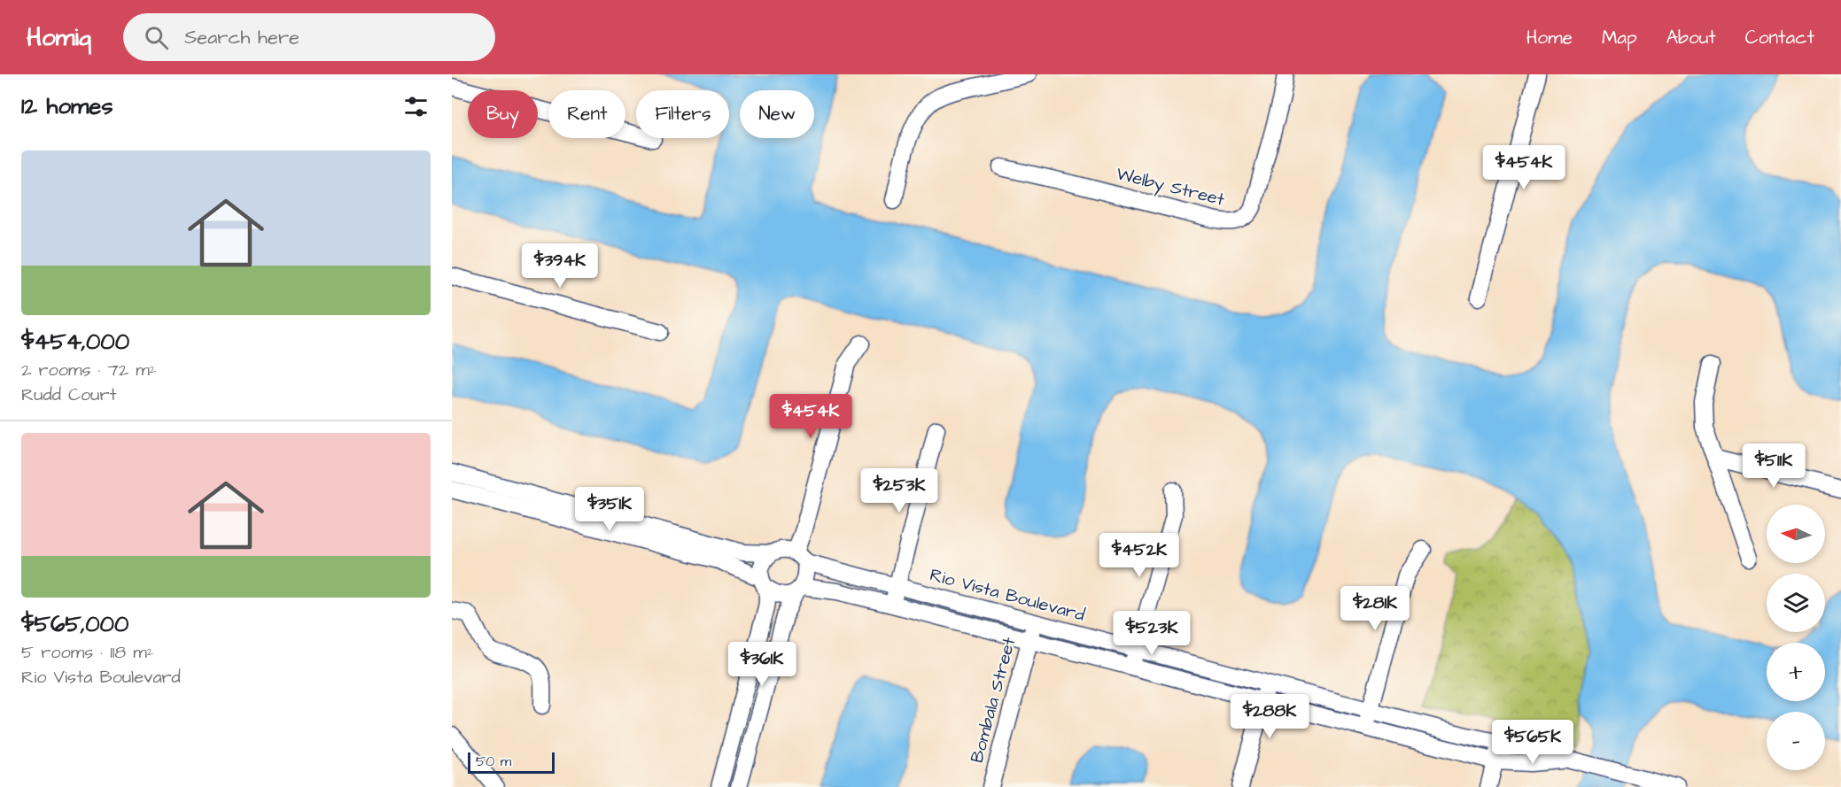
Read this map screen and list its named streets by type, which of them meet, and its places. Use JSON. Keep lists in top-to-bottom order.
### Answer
{
  "streets": {
    "street": ["Welby Street", "Rio Vista Boulevard", "Bombala Street"]
  },
  "crossings": [
    ["Rio Vista Boulevard", "Bombala Street"]
  ],
  "scale_bar": "50 m",
  "north": "left",
  "page": {
    "header": "Homiq",
    "search": "Search here",
    "nav": [
      "Home",
      "Map",
      "About",
      "Contact"
    ],
    "heading": "12 homes",
    "chip": [
      "Buy",
      "Rent",
      "Filters",
      "New"
    ],
    "list": [
      {
        "name": "$454,000",
        "note": "2 rooms · 72 m² · Rudd Court"
      },
      {
        "name": "$565,000",
        "note": "5 rooms · 118 m² · Rio Vista Boulevard"
      }
    ],
    "price": [
      "$454K",
      "$394K",
      "$454K",
      "$511K",
      "$253K",
      "$351K",
      "$452K",
      "$281K",
      "$523K",
      "$361K",
      "$288K",
      "$565K"
    ],
    "map_buttons": ["+", "−"],
    "scale": "50 m"
  }
}
